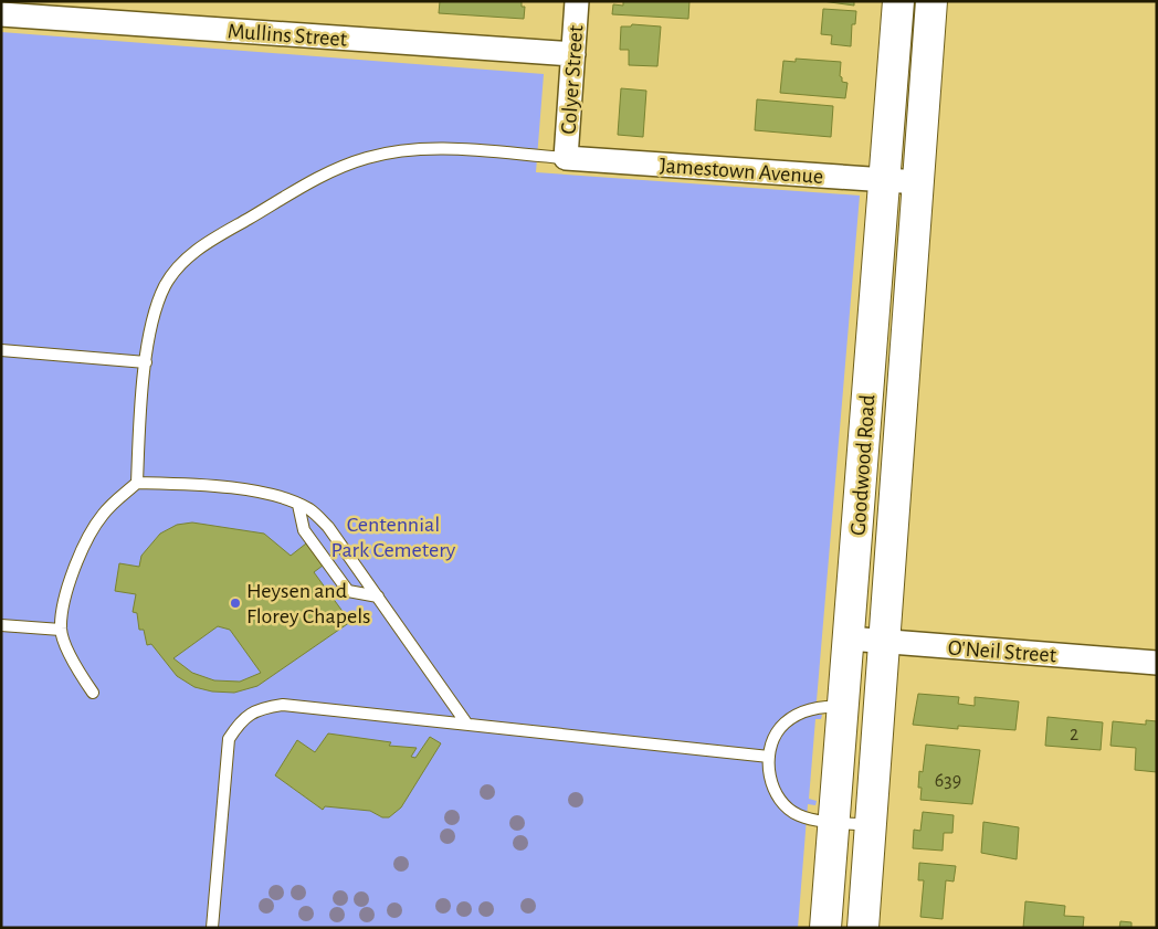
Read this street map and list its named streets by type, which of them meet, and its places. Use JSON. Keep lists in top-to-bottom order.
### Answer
{
  "streets": {
    "main road": ["Goodwood Road"],
    "street": [
      "Mullins Street",
      "Colyer Street",
      "Jamestown Avenue",
      "O'Neil Street"
    ]
  },
  "crossings": [
    ["Mullins Street", "Colyer Street"],
    ["Colyer Street", "Jamestown Avenue"],
    ["Jamestown Avenue", "Goodwood Road"],
    ["Goodwood Road", "O'Neil Street"]
  ],
  "parks": ["Centennial Park Cemetery"],
  "places": ["Heysen and Florey Chapels"],
  "house_numbers": ["2", "639"]
}
